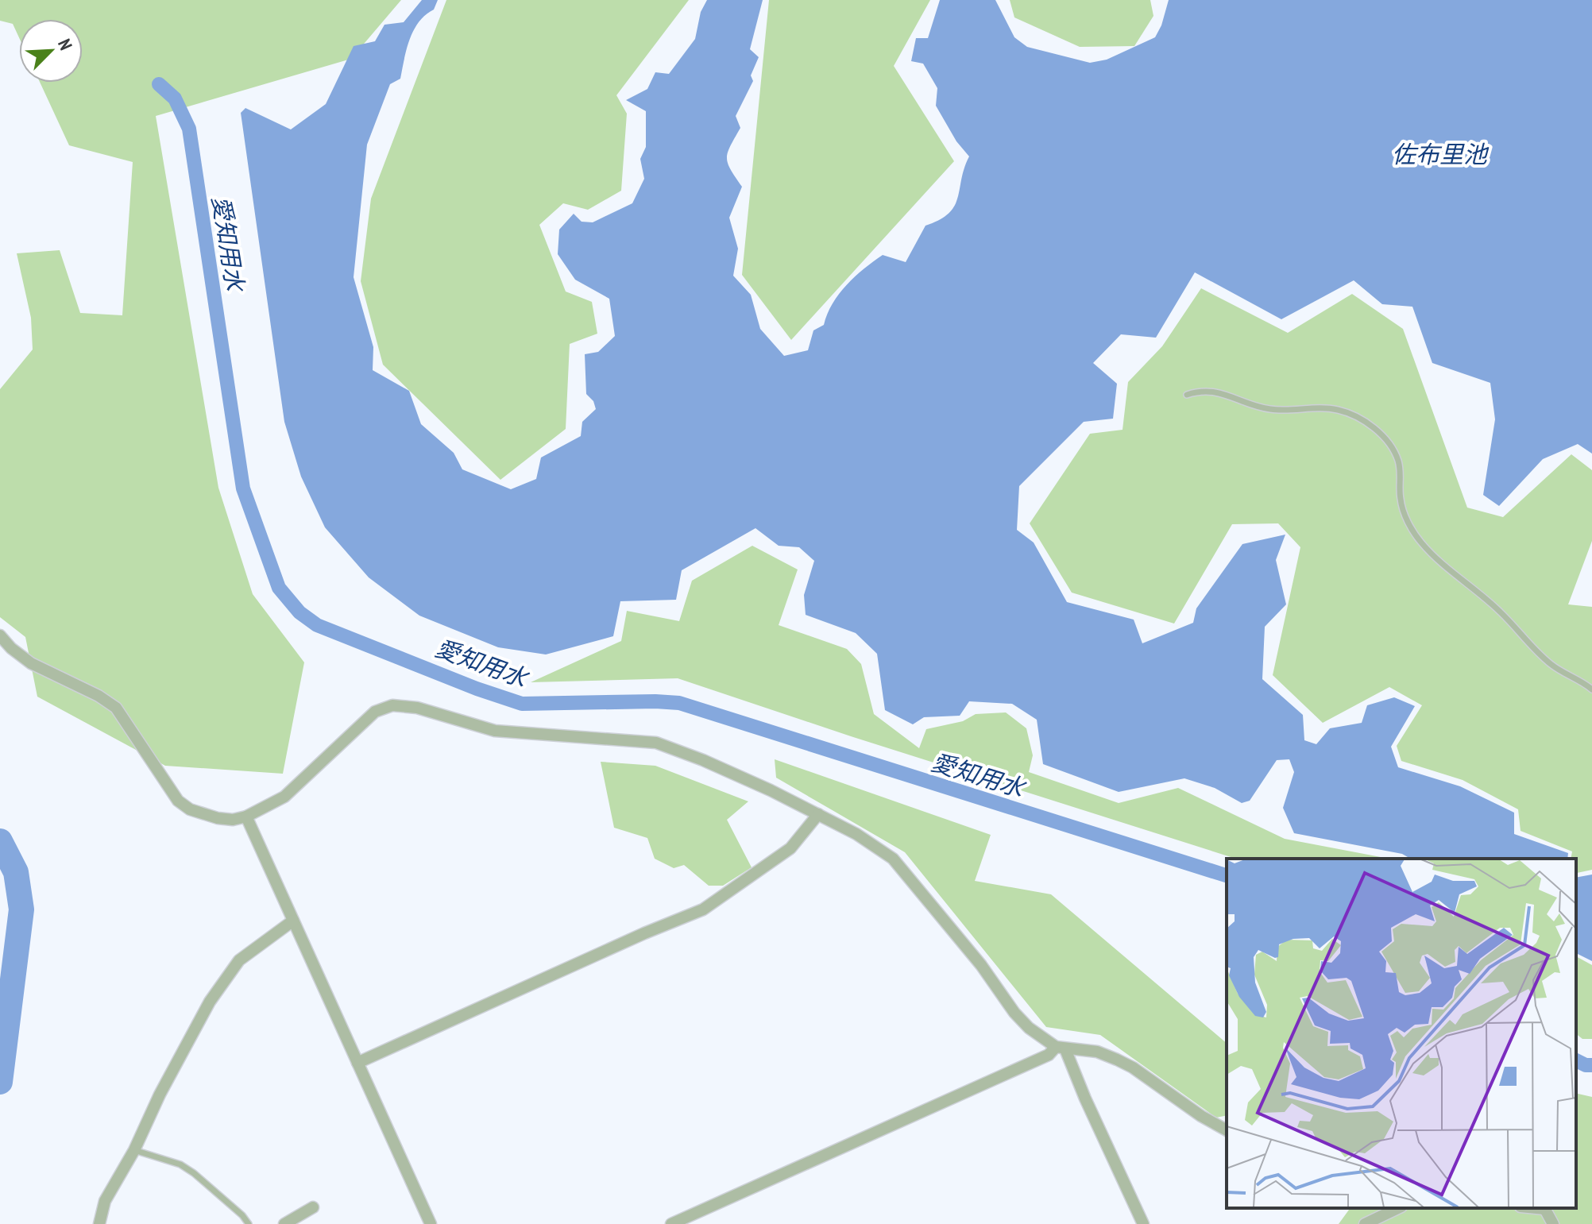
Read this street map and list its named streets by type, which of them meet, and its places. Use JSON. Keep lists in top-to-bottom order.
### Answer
{
  "water": ["佐布里池", "愛知用水"],
  "north": "top right"
}
